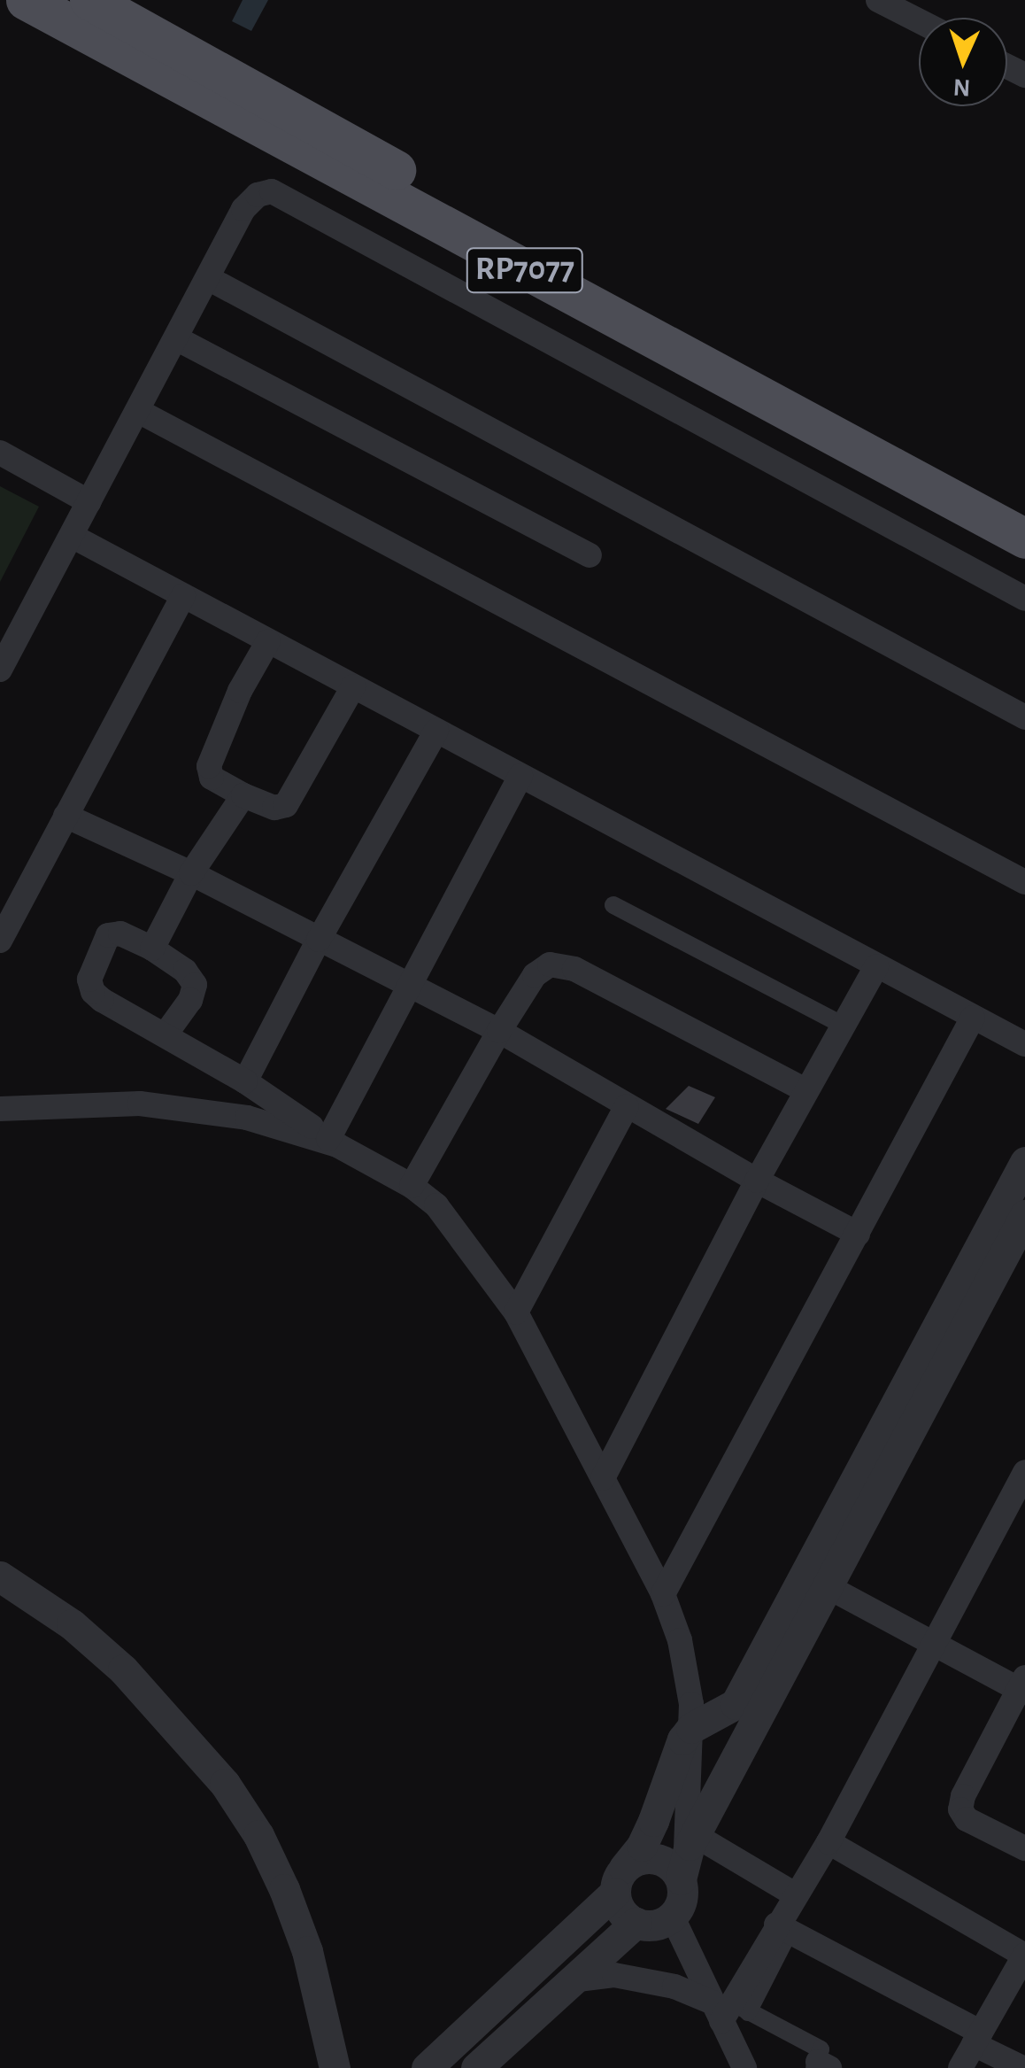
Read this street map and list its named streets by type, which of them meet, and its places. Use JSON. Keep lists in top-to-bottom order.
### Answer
{
  "streets": {
    "main road": ["RP7077"]
  },
  "north": "bottom"
}
